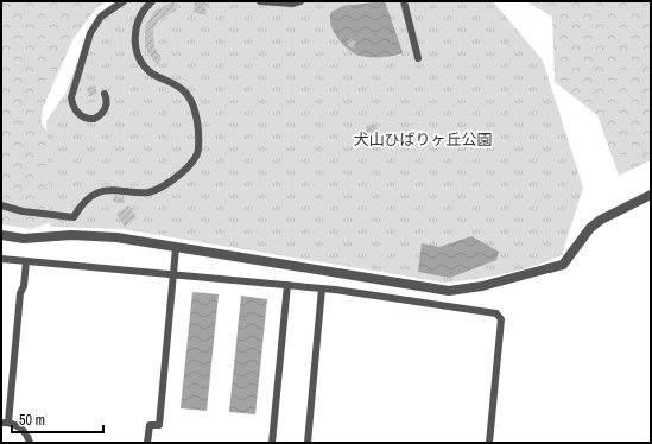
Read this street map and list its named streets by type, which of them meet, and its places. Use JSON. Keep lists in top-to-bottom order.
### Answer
{
  "parks": ["犬山ひばりヶ丘公園"],
  "scale_bar": "50 m"
}
